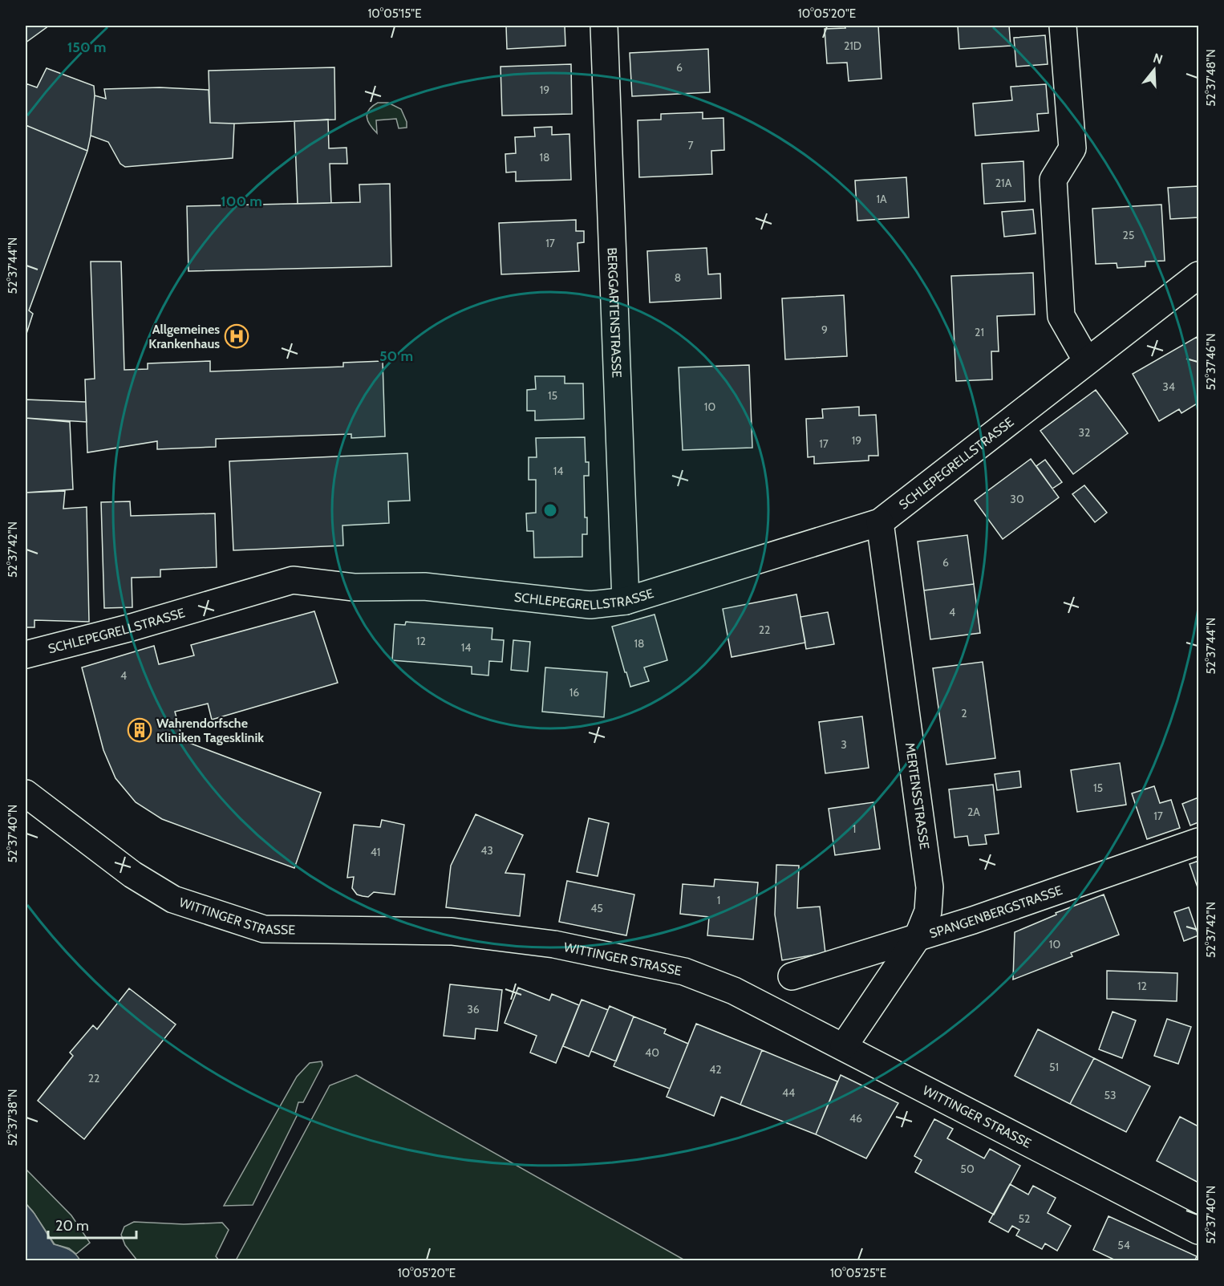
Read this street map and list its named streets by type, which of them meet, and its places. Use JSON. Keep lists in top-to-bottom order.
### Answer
{
  "streets": {
    "street": [
      "BERGGARTENSTRASSE",
      "SCHLEPEGRELLSTRASSE",
      "MERTENSSTRASSE",
      "SPANGENBERGSTRASSE",
      "WITTINGER STRASSE"
    ]
  },
  "crossings": [
    ["BERGGARTENSTRASSE", "SCHLEPEGRELLSTRASSE"],
    ["SCHLEPEGRELLSTRASSE", "MERTENSSTRASSE"],
    ["MERTENSSTRASSE", "SPANGENBERGSTRASSE"],
    ["MERTENSSTRASSE", "WITTINGER STRASSE"]
  ],
  "places": {
    "hospital": ["Allgemeines Krankenhaus"],
    "building": ["Wahrendorfsche Kliniken Tagesklinik"]
  },
  "house_numbers": [
    "21D",
    "6",
    "19",
    "7",
    "18",
    "21A",
    "1A",
    "25",
    "17",
    "8",
    "9",
    "21",
    "34",
    "15",
    "10",
    "32",
    "19",
    "17",
    "14",
    "30",
    "6",
    "4",
    "22",
    "12",
    "18",
    "14",
    "4",
    "16",
    "2",
    "3",
    "15",
    "2A",
    "17",
    "1",
    "43",
    "41",
    "1",
    "45",
    "10",
    "12",
    "36",
    "40",
    "51",
    "42",
    "22",
    "44",
    "53",
    "46",
    "50",
    "52",
    "54"
  ],
  "scale_bar": "20 m",
  "north": "top",
  "coordinates": [
    "10°05'15\"E",
    "10°05'20\"E",
    "52°37'48\"N",
    "52°37'44\"N",
    "52°37'46\"N",
    "52°37'42\"N",
    "52°37'40\"N",
    "52°37'38\"N",
    "10°05'25\"E"
  ],
  "rings": ["150 m", "100 m", "50 m"]
}
